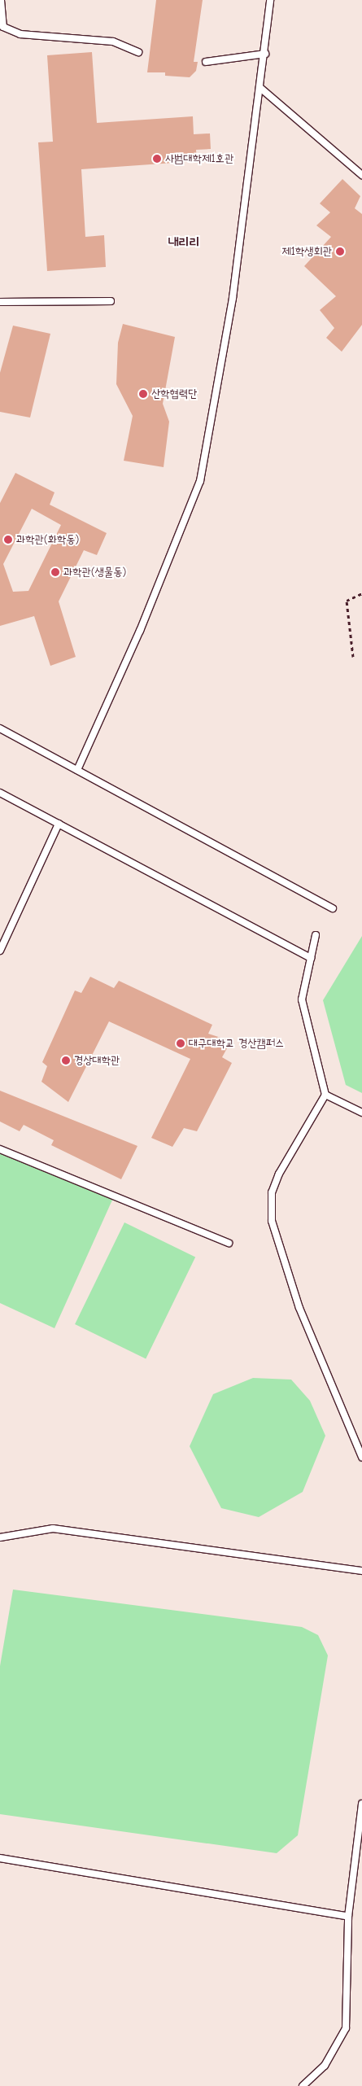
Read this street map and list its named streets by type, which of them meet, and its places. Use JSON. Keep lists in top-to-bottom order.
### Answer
{
  "districts": ["내리리"],
  "places": [
    "사범대학제1호관",
    "제1학생회관",
    "산학협력단",
    "과학관(화학동)",
    "과학관(생물동)",
    "대구대학교 경산캠퍼스",
    "경상대학관"
  ]
}
